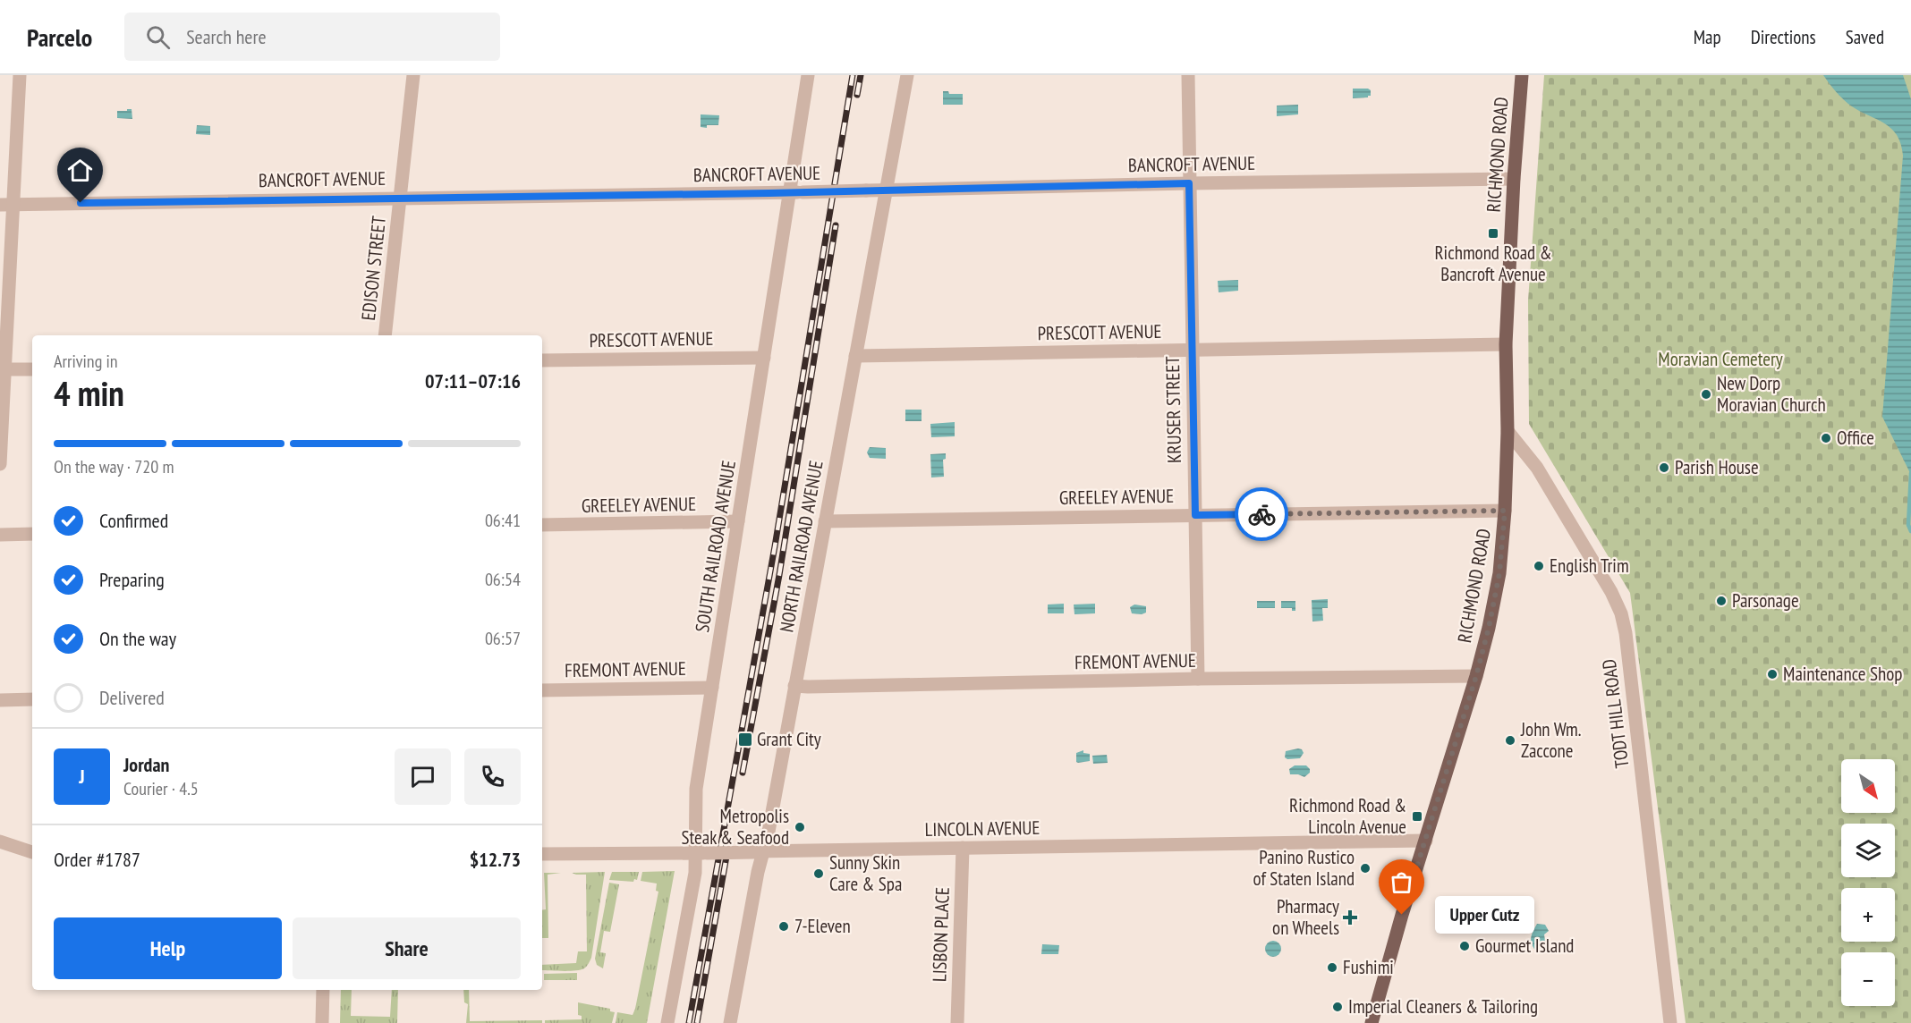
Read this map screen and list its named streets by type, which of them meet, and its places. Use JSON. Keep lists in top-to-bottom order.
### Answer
{
  "streets": {
    "main road": ["RICHMOND ROAD"],
    "street": [
      "BANCROFT AVENUE",
      "EDISON STREET",
      "PRESCOTT AVENUE",
      "KRUSER STREET",
      "GREELEY AVENUE",
      "SOUTH RAILROAD AVENUE",
      "NORTH RAILROAD AVENUE",
      "FREMONT AVENUE",
      "TODT HILL ROAD",
      "LINCOLN AVENUE",
      "LISBON PLACE"
    ]
  },
  "crossings": [
    ["RICHMOND ROAD", "BANCROFT AVENUE"],
    ["RICHMOND ROAD", "PRESCOTT AVENUE"],
    ["RICHMOND ROAD", "GREELEY AVENUE"],
    ["RICHMOND ROAD", "FREMONT AVENUE"],
    ["RICHMOND ROAD", "TODT HILL ROAD"],
    ["RICHMOND ROAD", "LINCOLN AVENUE"],
    ["BANCROFT AVENUE", "EDISON STREET"],
    ["BANCROFT AVENUE", "KRUSER STREET"],
    ["BANCROFT AVENUE", "SOUTH RAILROAD AVENUE"],
    ["BANCROFT AVENUE", "NORTH RAILROAD AVENUE"],
    ["PRESCOTT AVENUE", "KRUSER STREET"],
    ["PRESCOTT AVENUE", "SOUTH RAILROAD AVENUE"],
    ["PRESCOTT AVENUE", "NORTH RAILROAD AVENUE"],
    ["KRUSER STREET", "GREELEY AVENUE"],
    ["KRUSER STREET", "FREMONT AVENUE"],
    ["GREELEY AVENUE", "SOUTH RAILROAD AVENUE"],
    ["GREELEY AVENUE", "NORTH RAILROAD AVENUE"],
    ["SOUTH RAILROAD AVENUE", "FREMONT AVENUE"],
    ["SOUTH RAILROAD AVENUE", "LINCOLN AVENUE"],
    ["NORTH RAILROAD AVENUE", "FREMONT AVENUE"],
    ["NORTH RAILROAD AVENUE", "LINCOLN AVENUE"],
    ["LINCOLN AVENUE", "LISBON PLACE"]
  ],
  "parks": ["Moravian Cemetery"],
  "places": {
    "transit": ["Richmond Road & Bancroft Avenue", "Grant City", "Richmond Road & Lincoln Avenue"],
    "other": [
      "New Dorp Moravian Church",
      "Office",
      "Parish House",
      "English Trim",
      "Parsonage",
      "Maintenance Shop",
      "John Wm. Zaccone",
      "Metropolis Steak & Seafood",
      "Panino Rustico of Staten Island",
      "Sunny Skin Care & Spa",
      "Upper Cutz",
      "7-Eleven",
      "Gourmet Island",
      "Fushimi",
      "Imperial Cleaners & Tailoring"
    ],
    "health": ["Pharmacy on Wheels"]
  },
  "north": "bottom right",
  "page": {
    "header": "Parcelo",
    "search": "Search here",
    "nav": ["Map", "Directions", "Saved"],
    "heading": ["4 min", "Arriving in", "07:11–07:16"],
    "panel": [
      "Jordan",
      "Courier · 4.5",
      "Order #1787",
      "$12.73"
    ],
    "bar": "On the way · 720 m",
    "list": [
      ["Confirmed", "06:41"],
      ["Preparing", "06:54"],
      ["On the way", "06:57"],
      "Delivered"
    ],
    "round": "J",
    "map_buttons": ["+", "−"],
    "bubble": "Upper Cutz",
    "buttons": ["Help", "Share"]
  }
}
